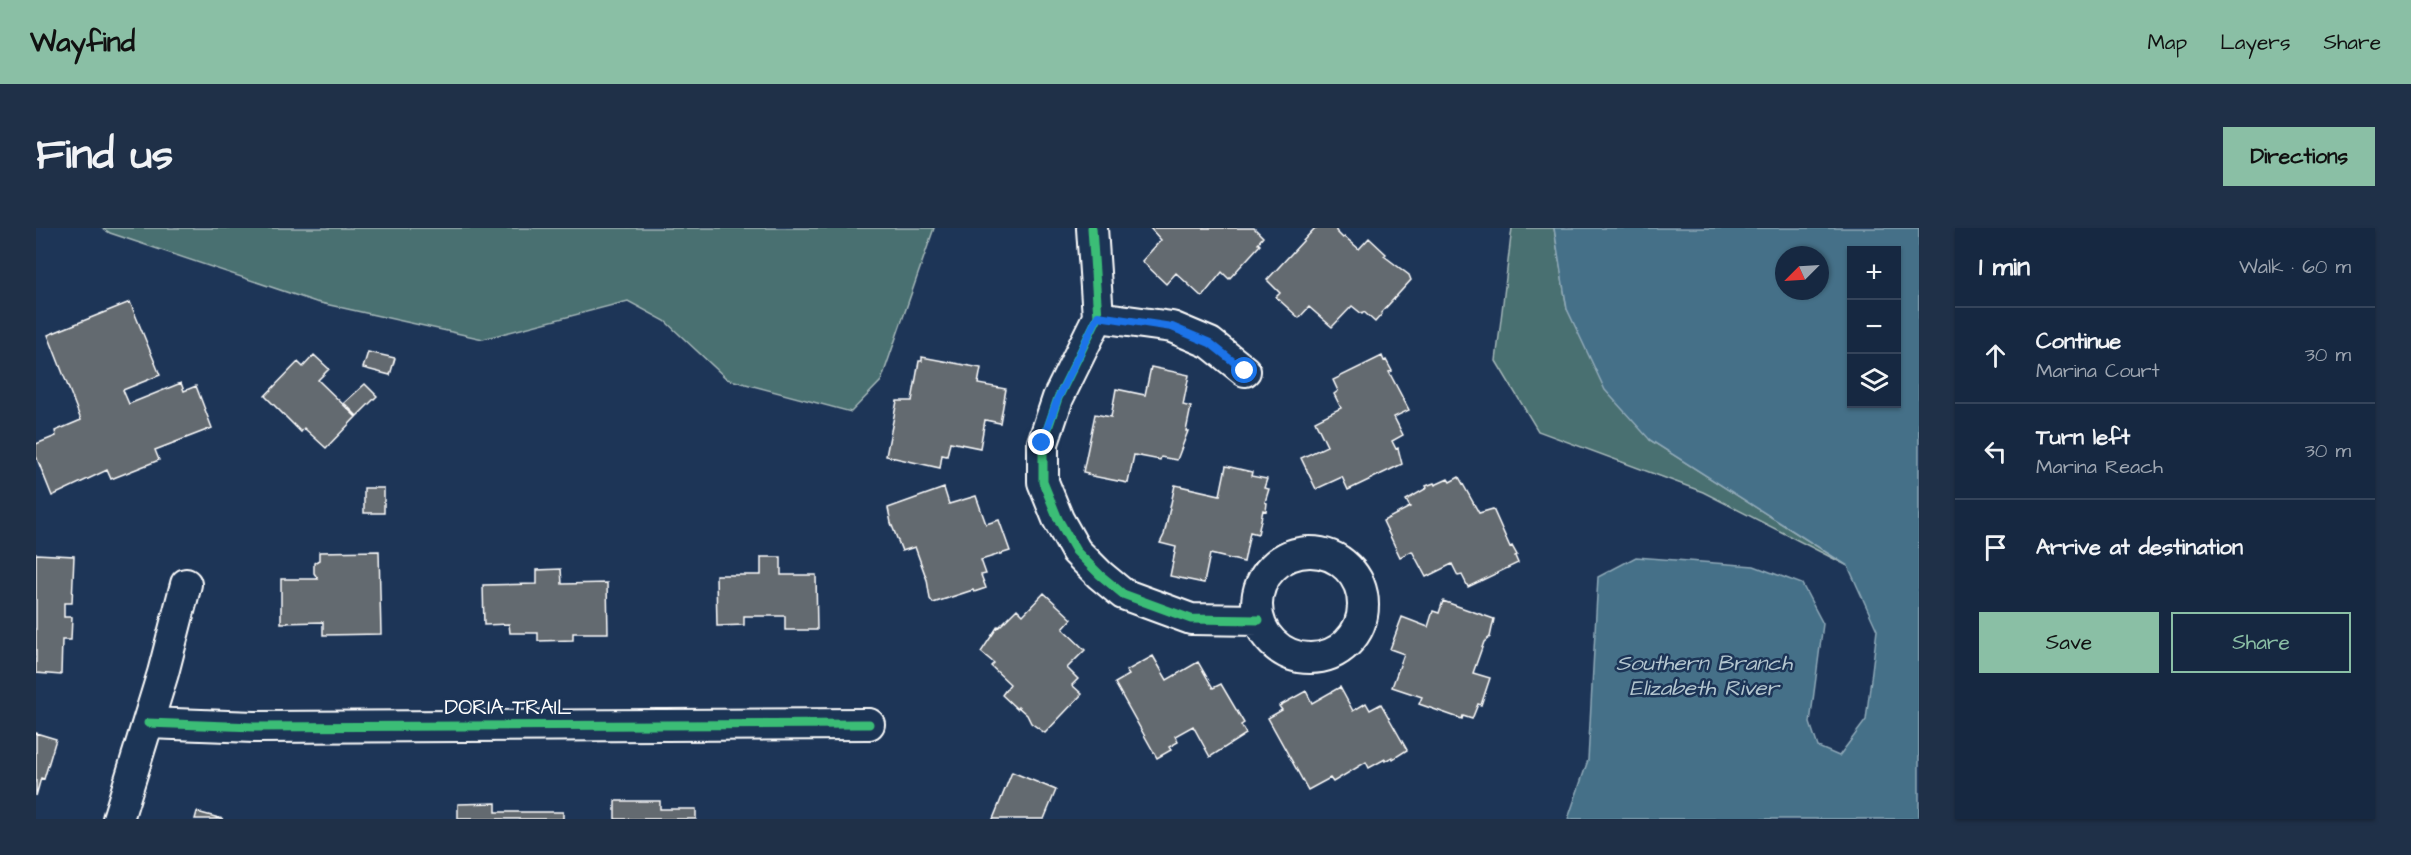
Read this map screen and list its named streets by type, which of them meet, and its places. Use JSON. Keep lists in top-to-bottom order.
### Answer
{
  "streets": {
    "street": ["DORIA TRAIL"]
  },
  "water": ["Southern Branch Elizabeth River"],
  "north": "bottom left",
  "page": {
    "header": "Wayfind",
    "nav": ["Map", "Layers", "Share"],
    "title": "Find us",
    "buttons": [
      "Directions",
      ["Save", "Share"]
    ],
    "heading": ["1 min", "Walk · 60 m"],
    "map_buttons": ["+", "−"],
    "list": [
      ["Continue", "Marina Court", "30 m"],
      ["Turn left", "Marina Reach", "30 m"],
      "Arrive at destination"
    ]
  }
}
